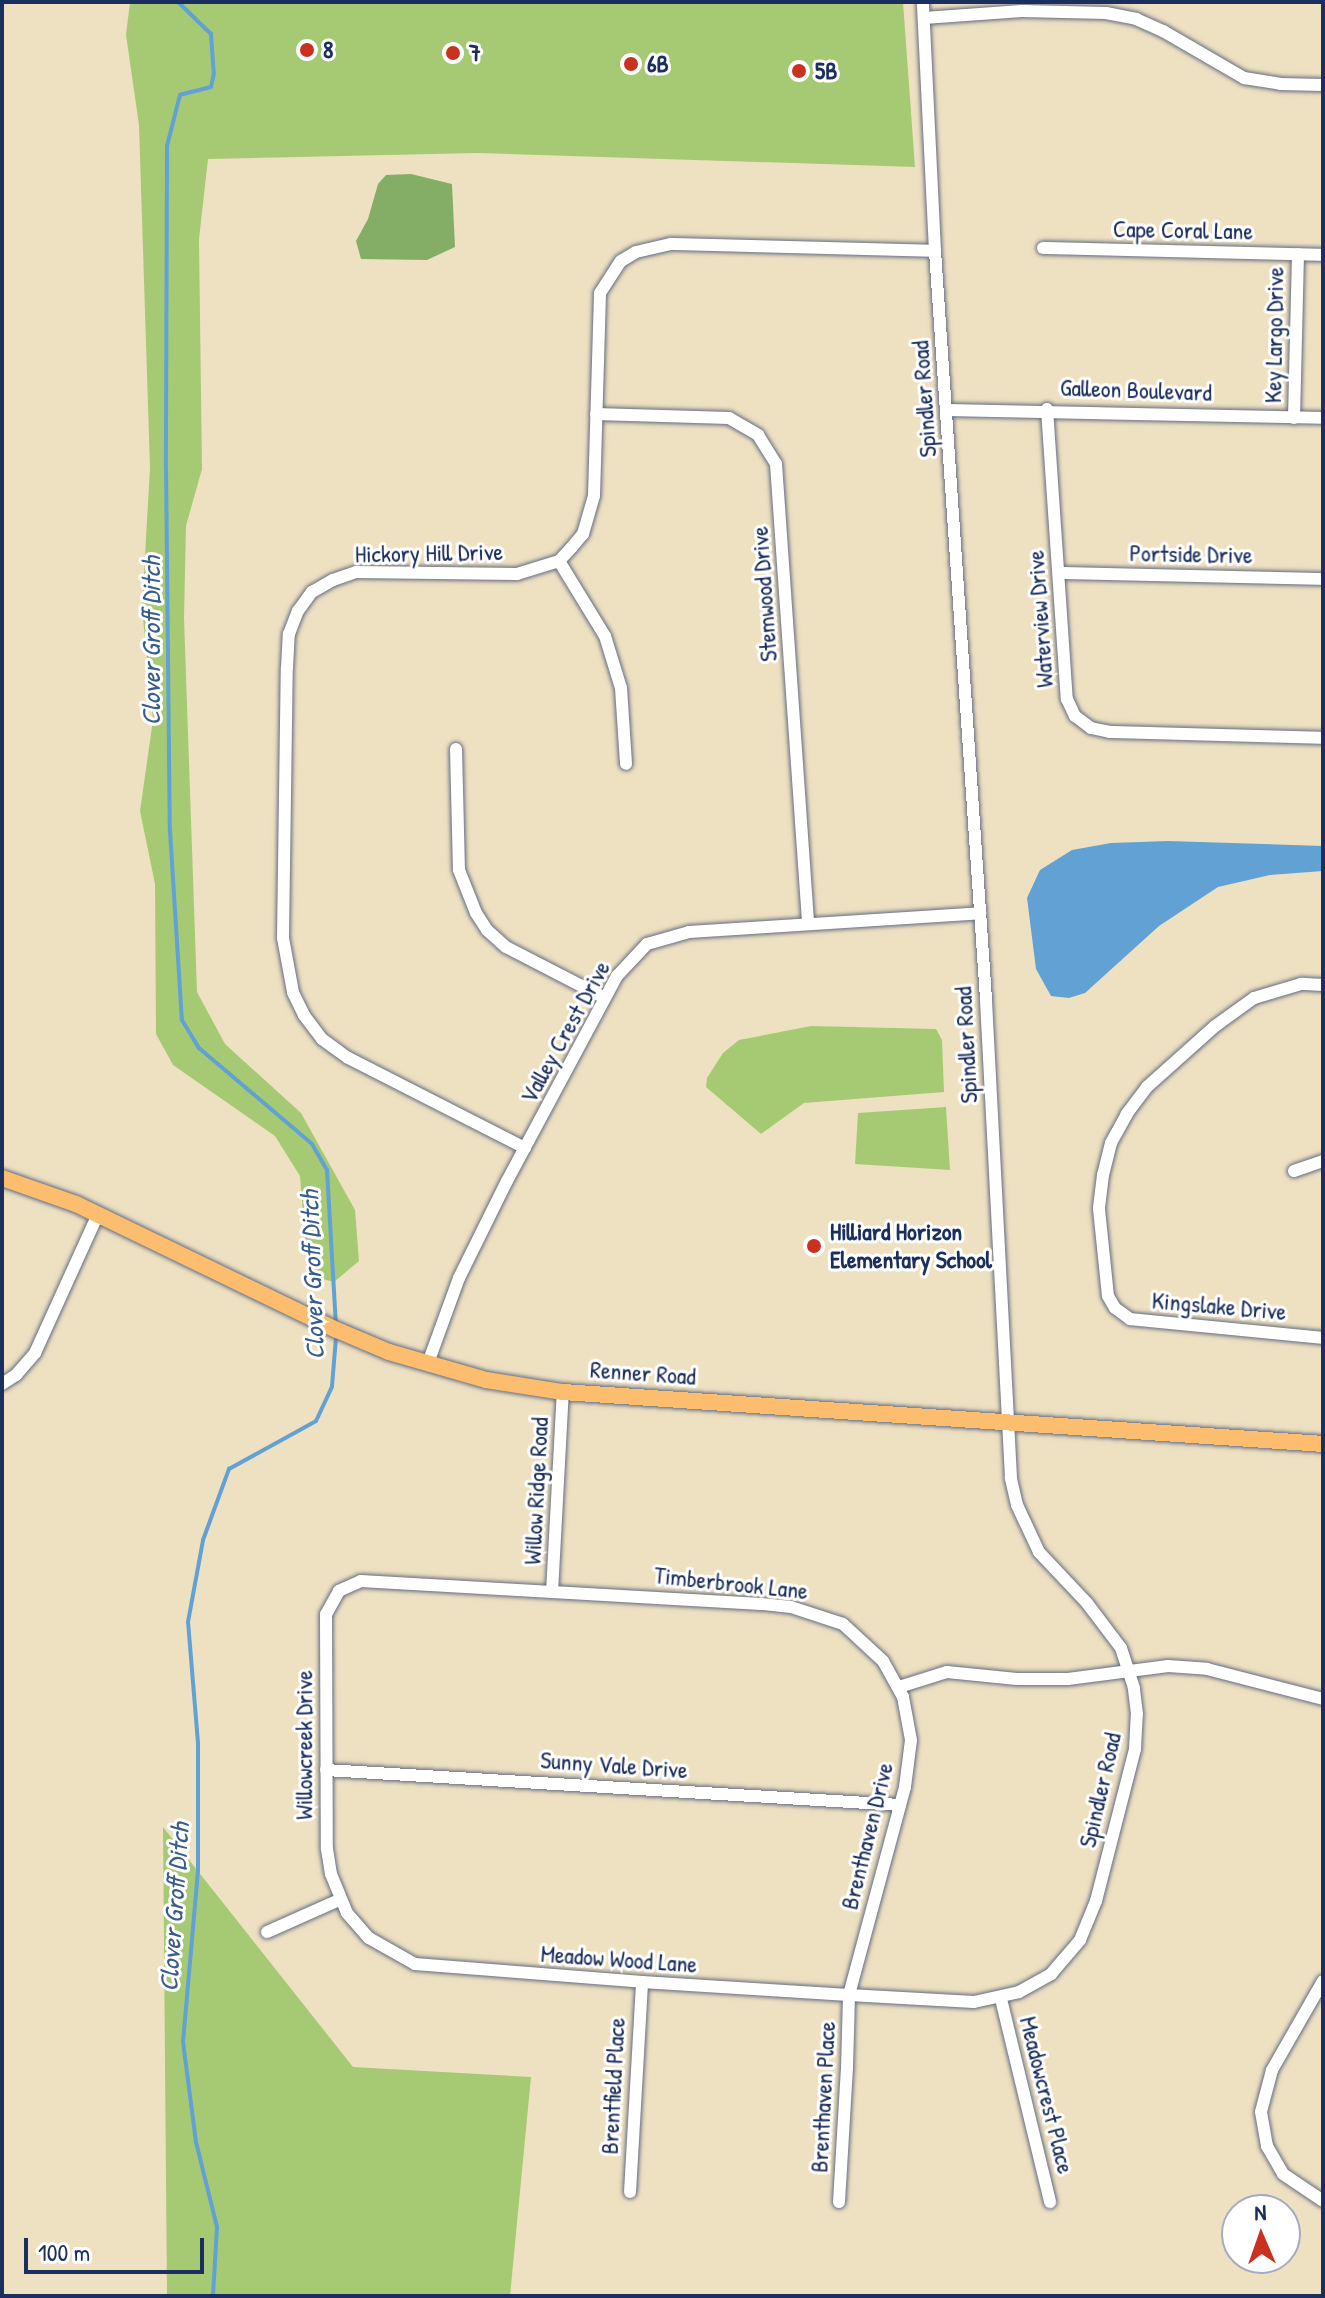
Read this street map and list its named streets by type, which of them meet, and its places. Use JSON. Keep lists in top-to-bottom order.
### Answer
{
  "streets": {
    "main road": ["Renner Road"],
    "street": [
      "Cape Coral Lane",
      "Key Largo Drive",
      "Galleon Boulevard",
      "Spindler Road",
      "Hickory Hill Drive",
      "Portside Drive",
      "Stemwood Drive",
      "Waterview Drive",
      "Valley Crest Drive",
      "Kingslake Drive",
      "Willow Ridge Road",
      "Timberbrook Lane",
      "Willowcreek Drive",
      "Sunny Vale Drive",
      "Brenthaven Drive",
      "Meadow Wood Lane",
      "Brentfield Place",
      "Meadowcrest Place",
      "Brenthaven Place"
    ]
  },
  "crossings": [
    ["Cape Coral Lane", "Key Largo Drive"],
    ["Key Largo Drive", "Galleon Boulevard"],
    ["Galleon Boulevard", "Spindler Road"],
    ["Galleon Boulevard", "Waterview Drive"],
    ["Spindler Road", "Valley Crest Drive"],
    ["Spindler Road", "Renner Road"],
    ["Spindler Road", "Meadow Wood Lane"],
    ["Spindler Road", "Meadowcrest Place"],
    ["Hickory Hill Drive", "Valley Crest Drive"],
    ["Portside Drive", "Waterview Drive"],
    ["Stemwood Drive", "Valley Crest Drive"],
    ["Valley Crest Drive", "Renner Road"],
    ["Renner Road", "Willow Ridge Road"],
    ["Willow Ridge Road", "Timberbrook Lane"],
    ["Timberbrook Lane", "Willowcreek Drive"],
    ["Timberbrook Lane", "Brenthaven Drive"],
    ["Willowcreek Drive", "Sunny Vale Drive"],
    ["Willowcreek Drive", "Meadow Wood Lane"],
    ["Sunny Vale Drive", "Brenthaven Drive"],
    ["Brenthaven Drive", "Meadow Wood Lane"],
    ["Brenthaven Drive", "Brenthaven Place"],
    ["Meadow Wood Lane", "Brentfield Place"],
    ["Meadow Wood Lane", "Meadowcrest Place"],
    ["Meadow Wood Lane", "Brenthaven Place"]
  ],
  "water": ["Clover Groff Ditch"],
  "places": [
    "8",
    "7",
    "6B",
    "5B",
    "Hilliard Horizon Elementary School"
  ],
  "scale_bar": "100 m",
  "north": "top"
}
